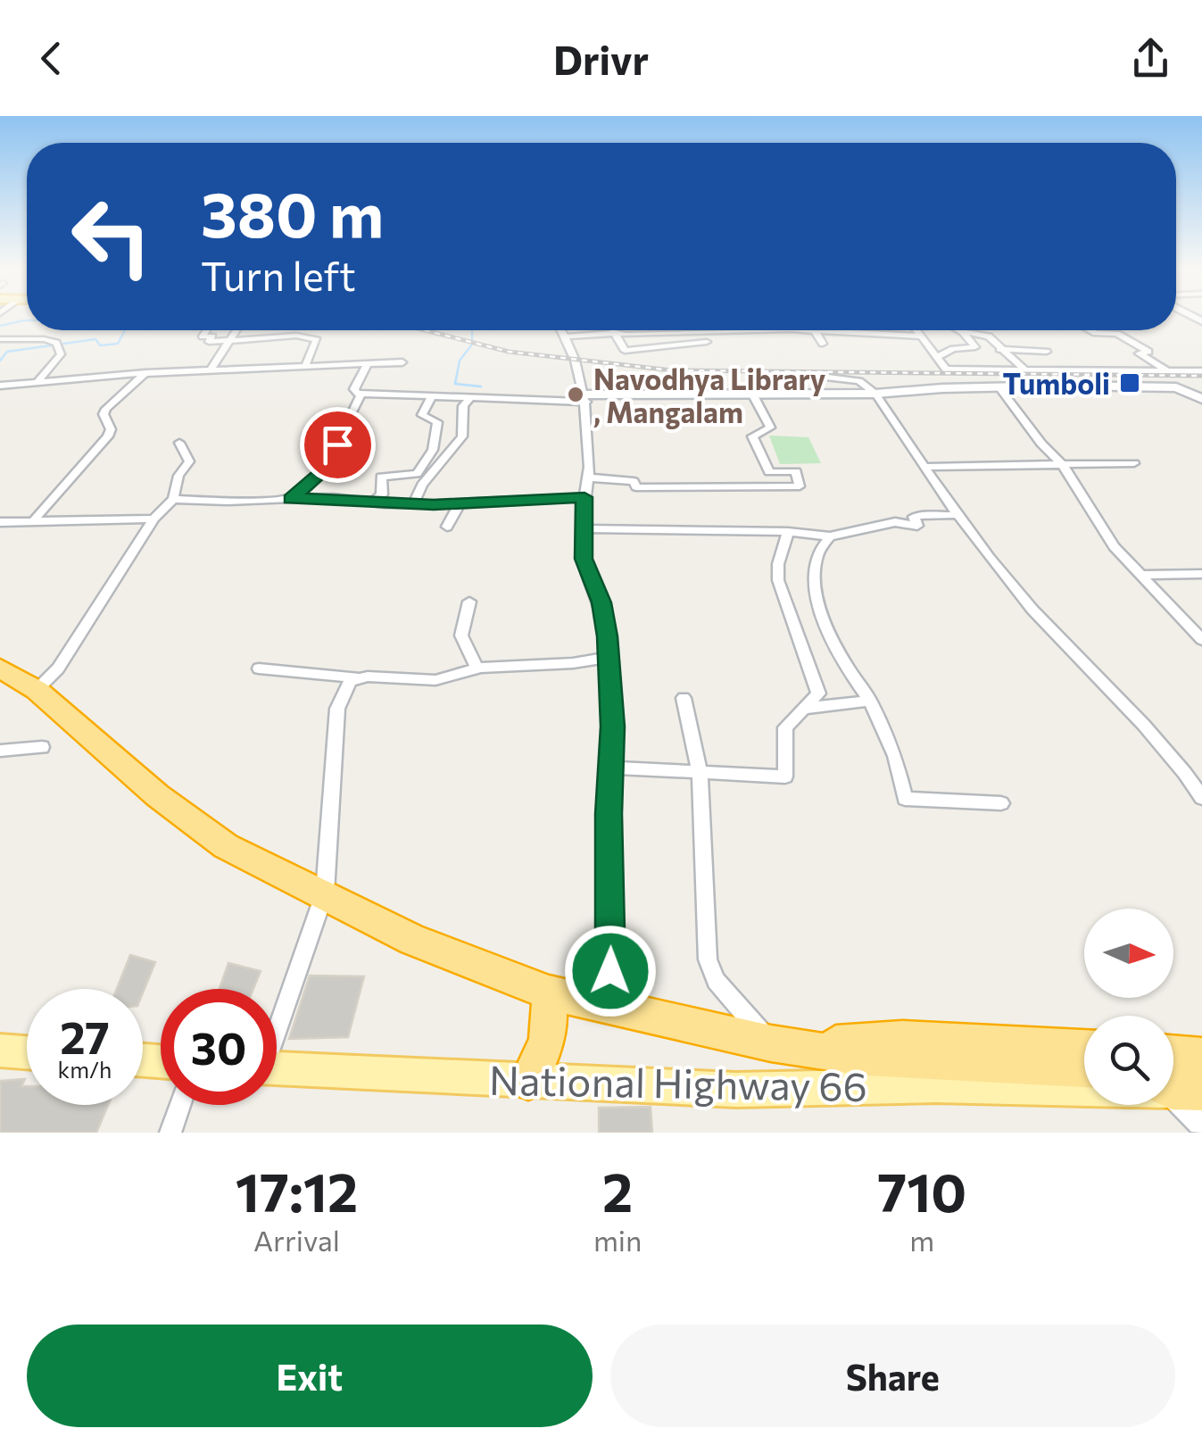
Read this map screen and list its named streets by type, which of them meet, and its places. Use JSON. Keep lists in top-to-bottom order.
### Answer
{
  "streets": {
    "main road": ["National Highway 66"]
  },
  "places": {
    "transit": ["Tumboli"],
    "other": ["Navodhya Library , Mangalam"]
  },
  "north": "right",
  "page": {
    "header": "Drivr",
    "turn": ["380 m", "Turn left"],
    "speed": "27 km/h",
    "limit": "30",
    "eta": [
      "17:12",
      "Arrival",
      "2",
      "min",
      "710",
      "m"
    ],
    "buttons": ["Exit", "Share"]
  }
}
